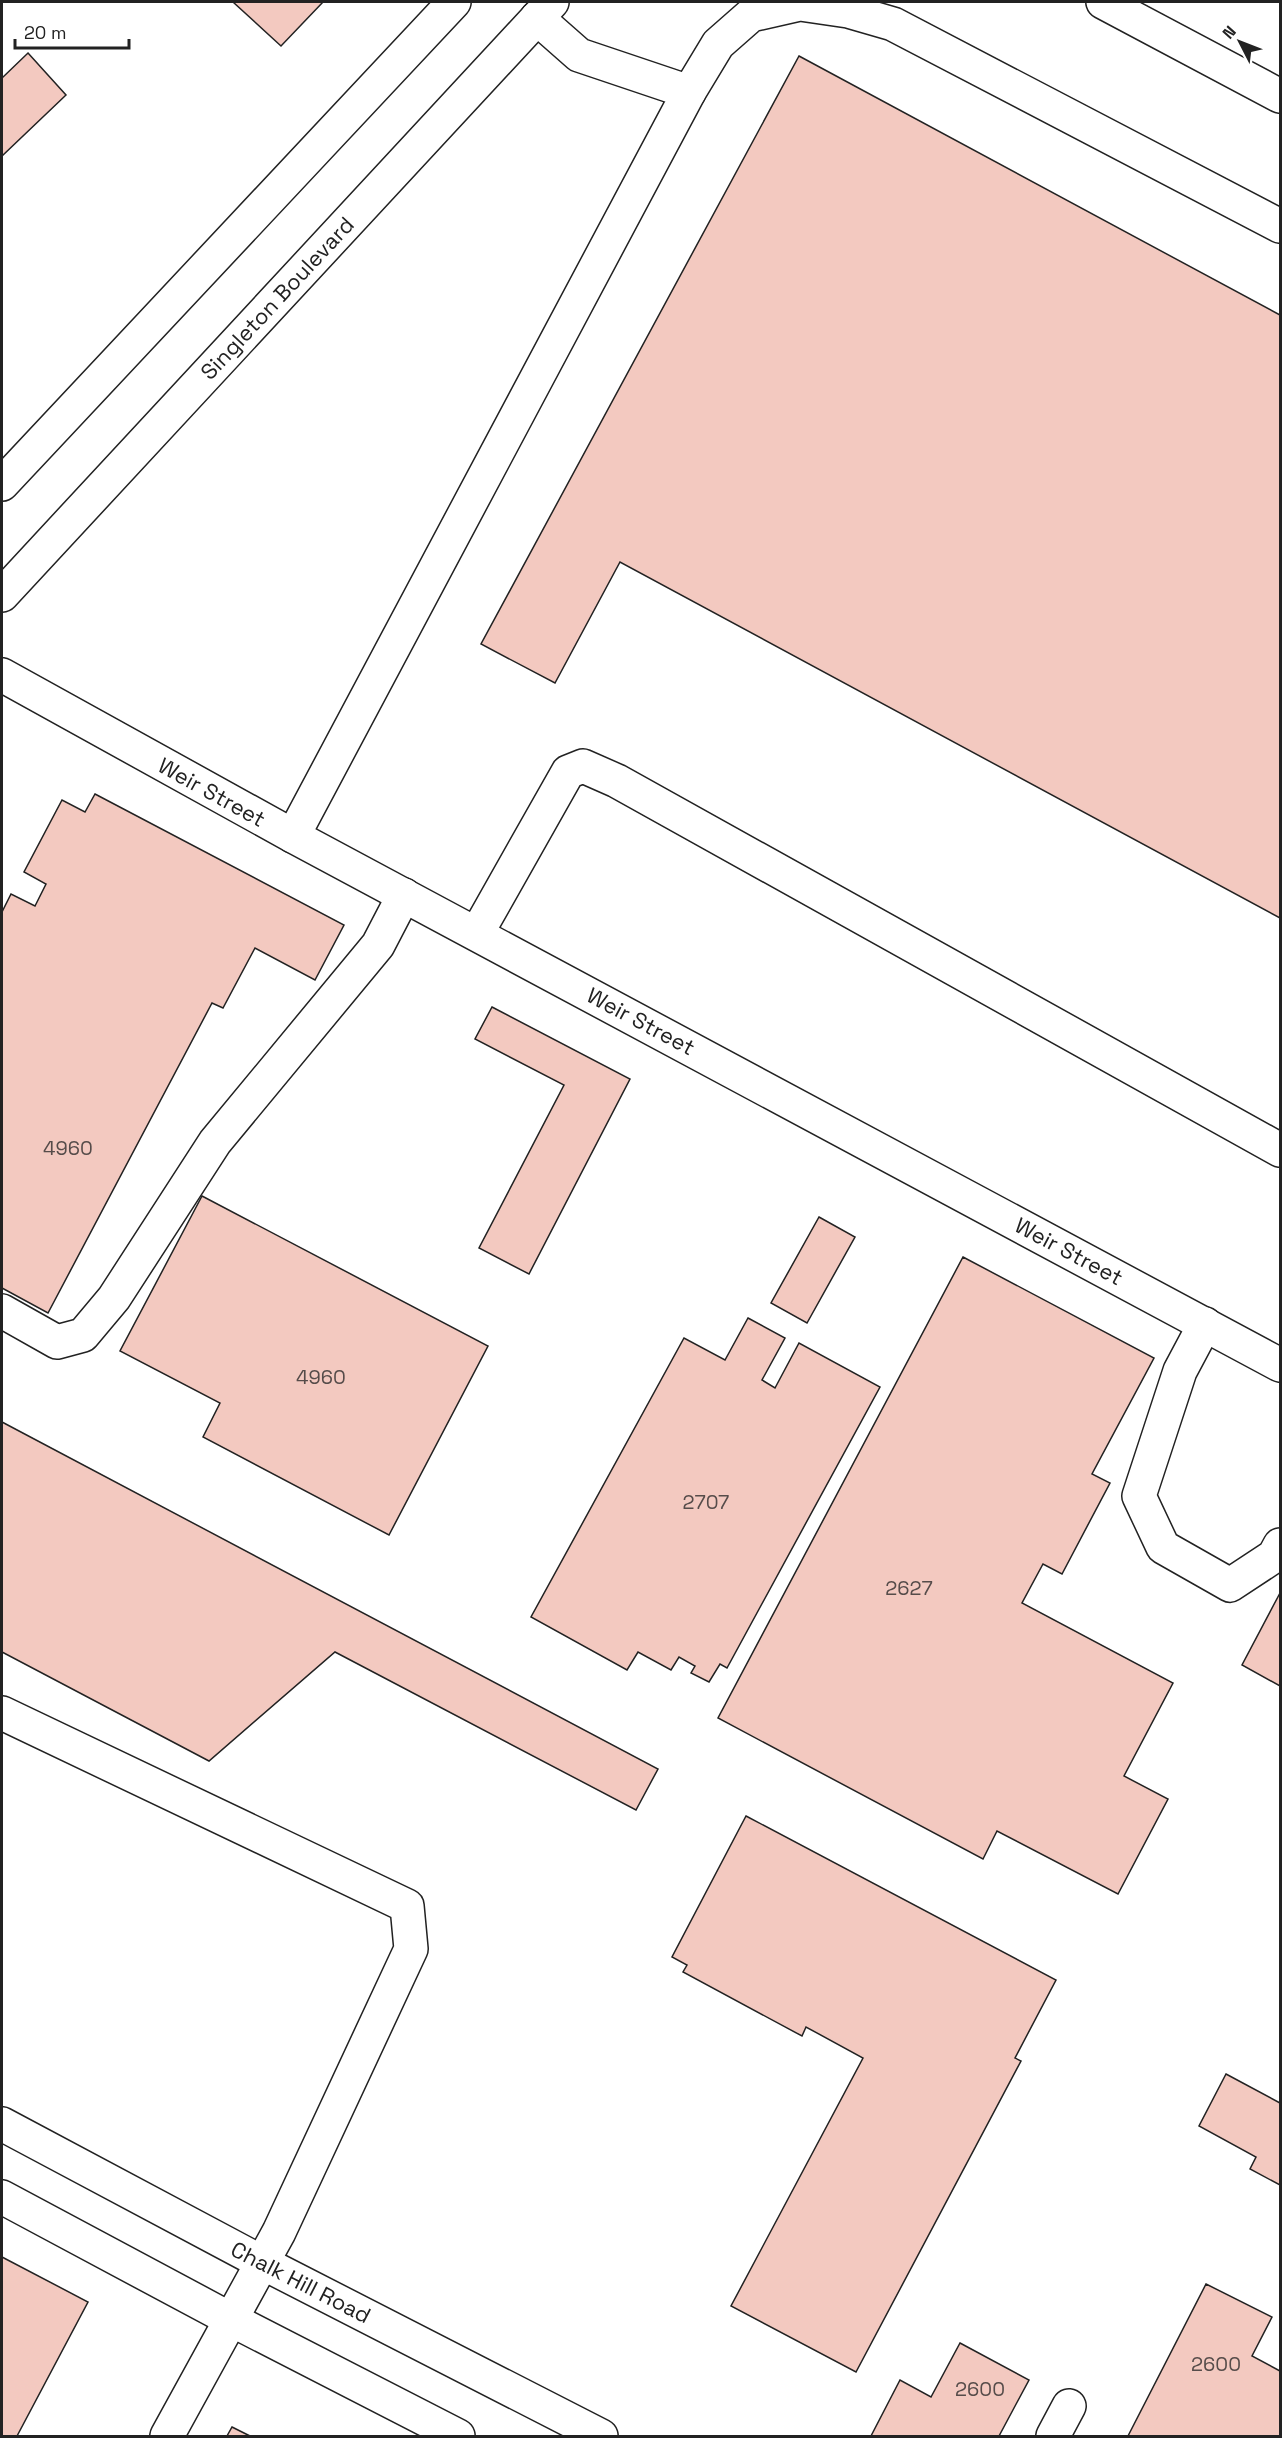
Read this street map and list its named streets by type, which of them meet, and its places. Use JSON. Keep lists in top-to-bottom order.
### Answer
{
  "streets": {
    "street": ["Singleton Boulevard", "Weir Street", "Chalk Hill Road"]
  },
  "house_numbers": [
    "4960",
    "4960",
    "2707",
    "2627",
    "2600",
    "2600"
  ],
  "scale_bar": "20 m",
  "north": "top left"
}
